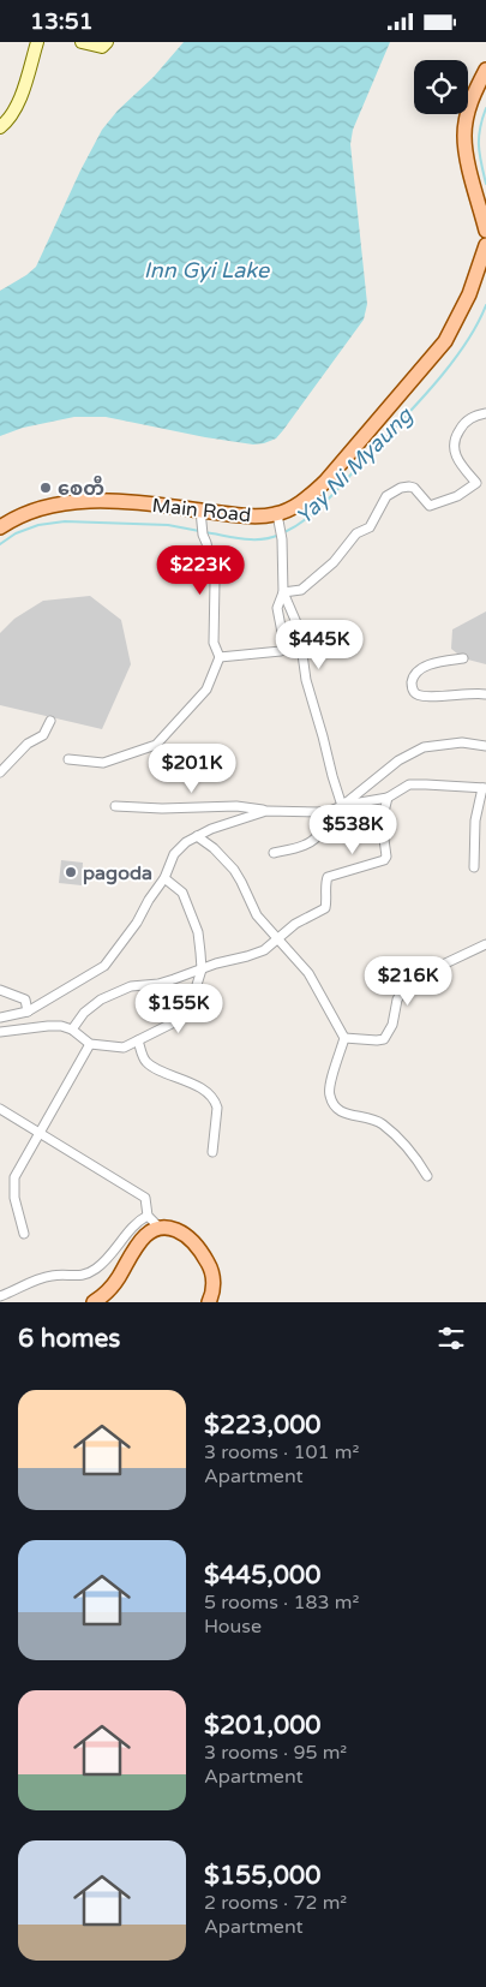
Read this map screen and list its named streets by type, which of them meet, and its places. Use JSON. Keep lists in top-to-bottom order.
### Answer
{
  "streets": {
    "main road": ["Main Road"]
  },
  "water": ["Inn Gyi Lake", "Yay Ni Myaung"],
  "places": ["စေတီ", "pagoda"],
  "page": {
    "status": "13:51",
    "price": [
      "$223K",
      "$445K",
      "$201K",
      "$538K",
      "$216K",
      "$155K"
    ],
    "heading": "6 homes",
    "list": [
      {
        "name": "$223,000",
        "note": "3 rooms · 101 m² · Apartment"
      },
      {
        "name": "$445,000",
        "note": "5 rooms · 183 m² · House"
      },
      {
        "name": "$201,000",
        "note": "3 rooms · 95 m² · Apartment"
      },
      {
        "name": "$155,000",
        "note": "2 rooms · 72 m² · Apartment"
      }
    ]
  }
}
